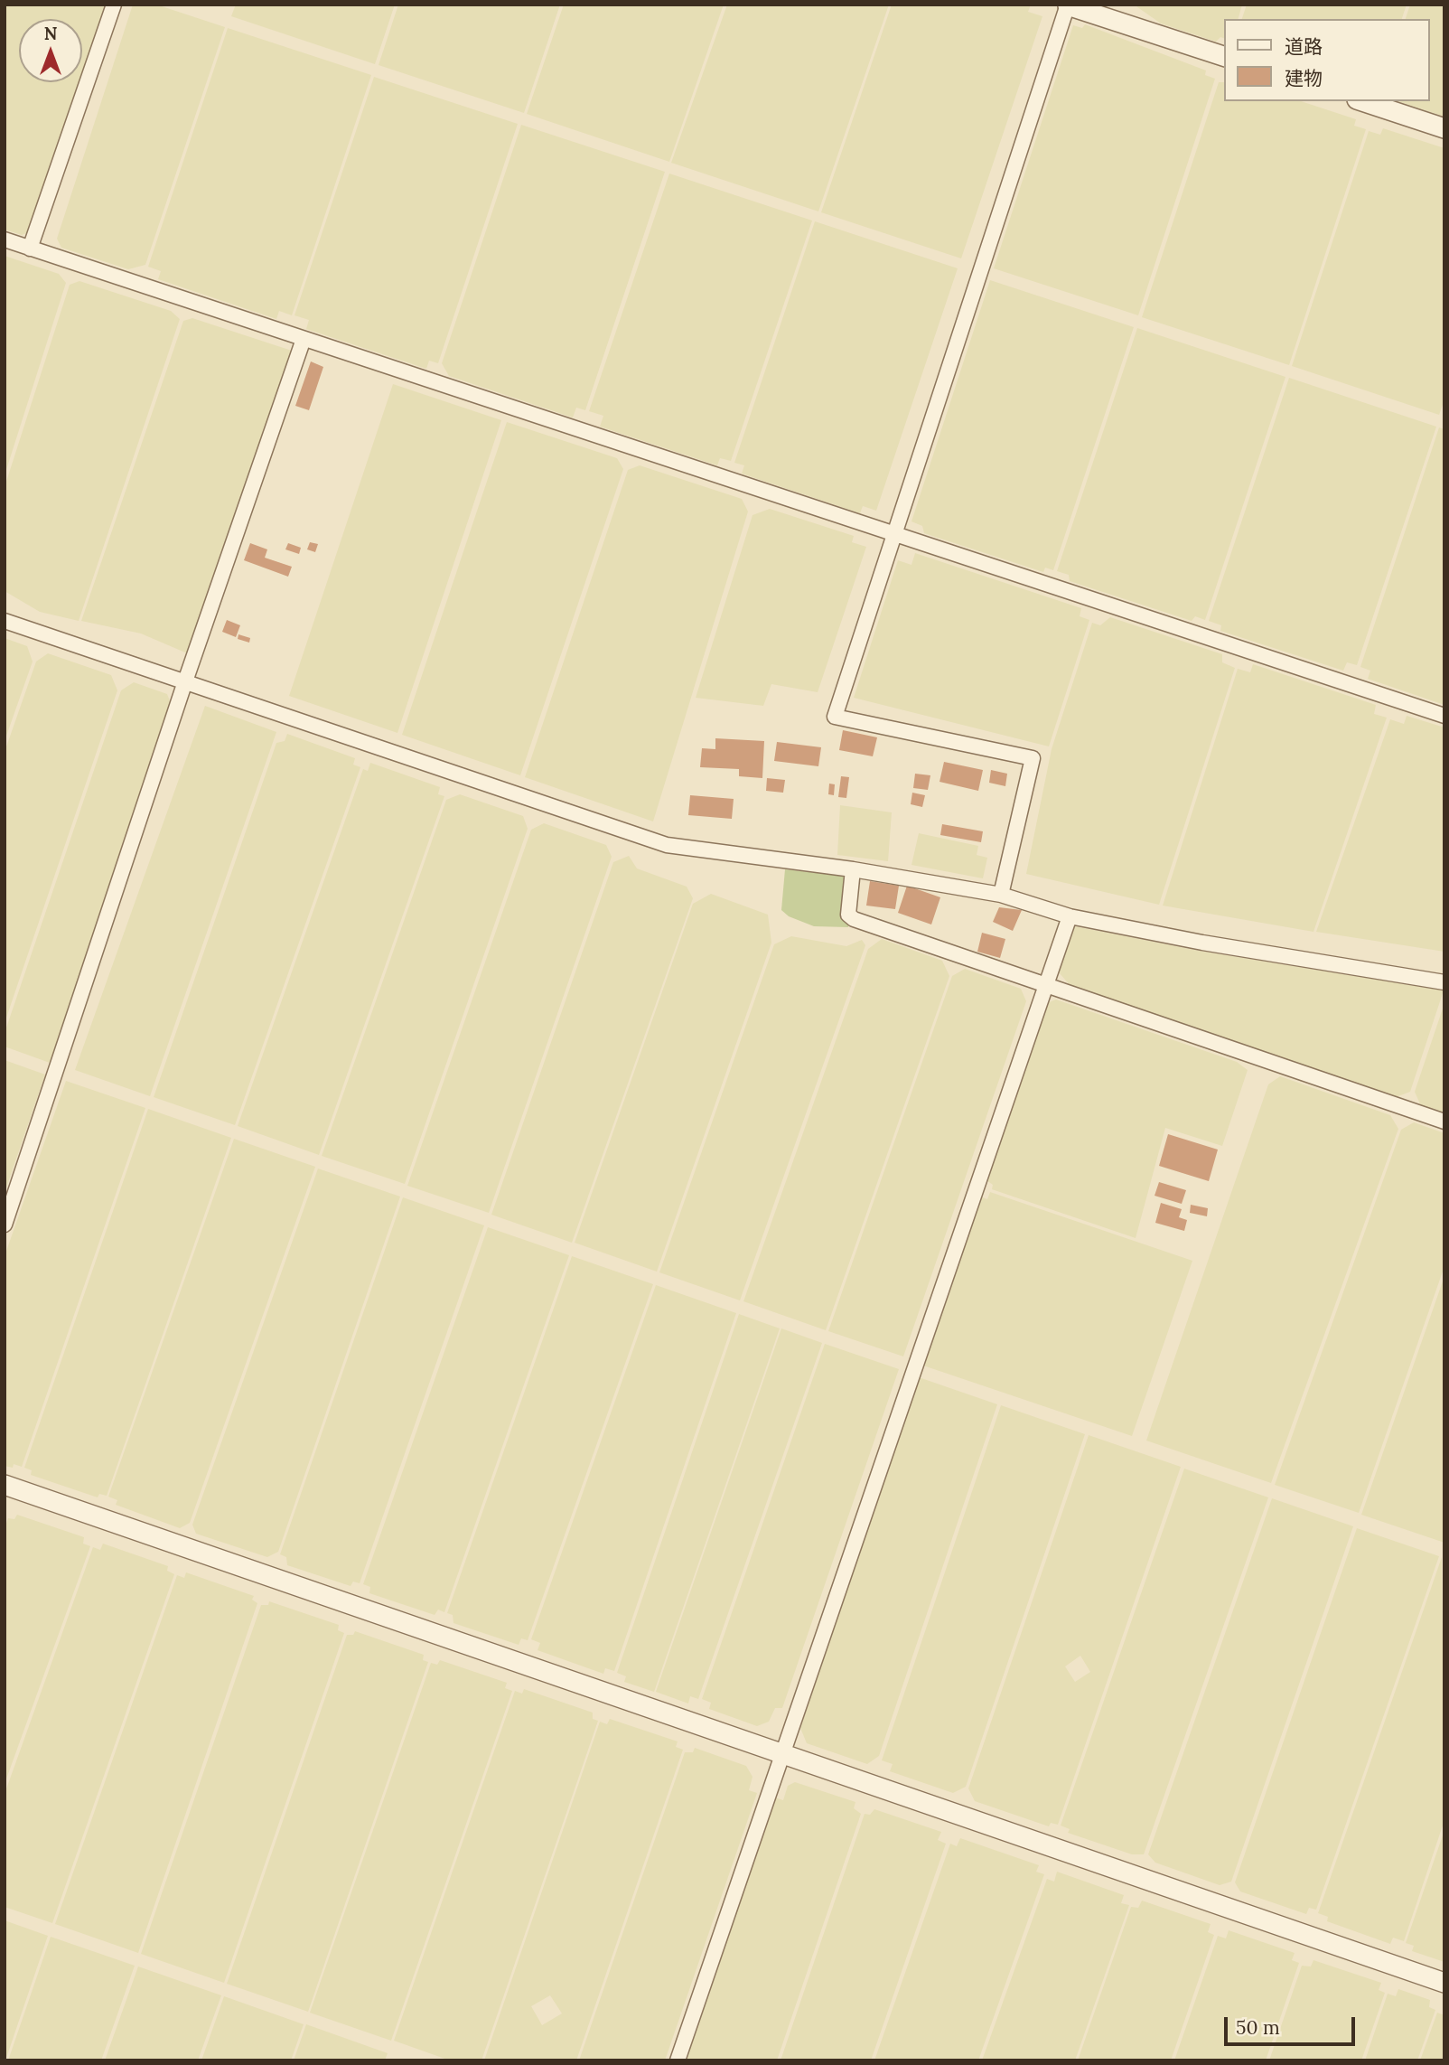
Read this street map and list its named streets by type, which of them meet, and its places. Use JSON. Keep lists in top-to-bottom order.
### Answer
{
  "legend": ["道路", "建物"],
  "scale_bar": "50 m",
  "north": "top"
}
